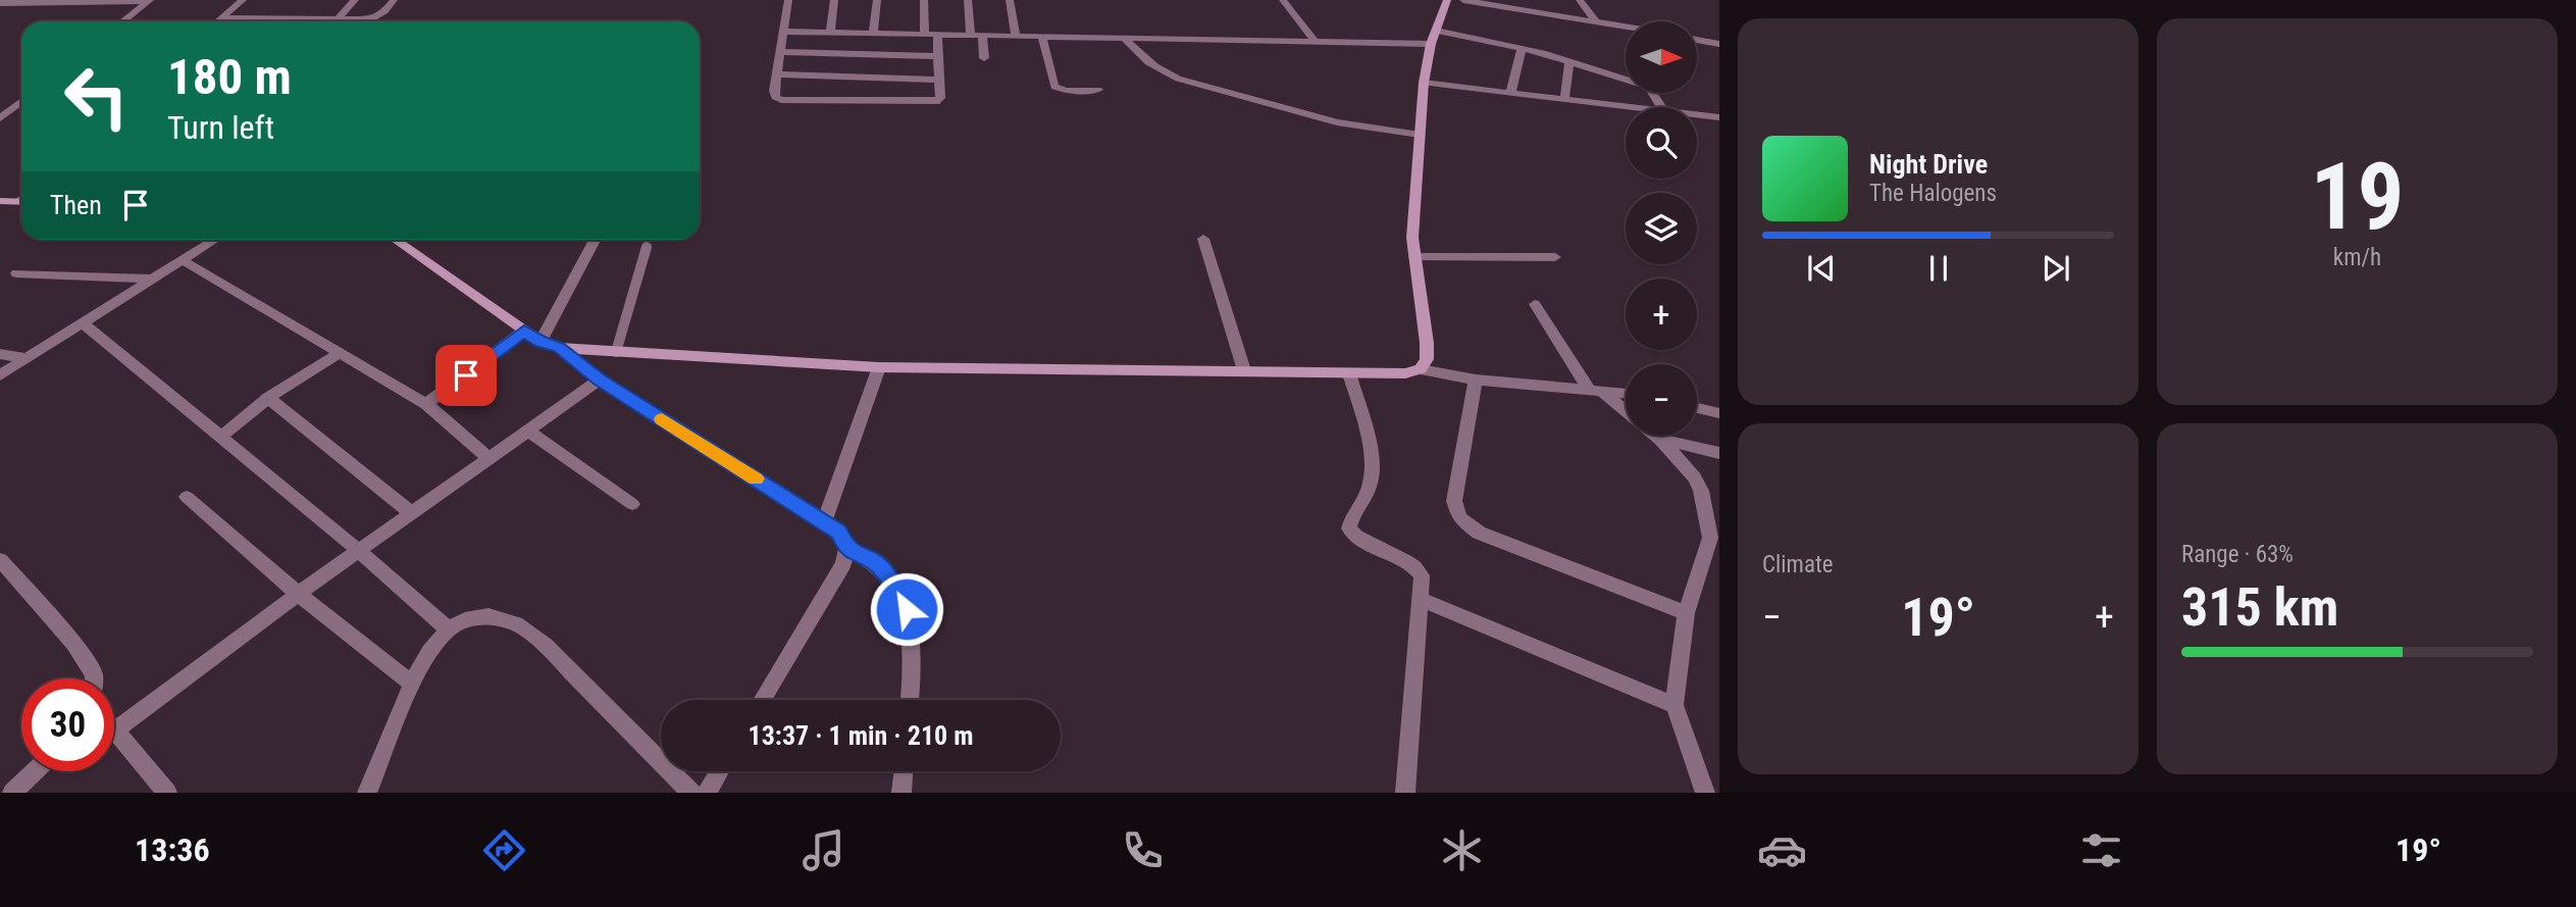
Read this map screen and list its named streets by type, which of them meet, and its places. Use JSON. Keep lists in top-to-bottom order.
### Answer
{
  "north": "right",
  "page": {
    "tile": [
      ["19", "km/h"],
      "Climate",
      ["Range · 63%", "315 km"]
    ],
    "map_buttons": ["+", "−"],
    "turn": ["180 m", "Turn left"],
    "song": ["Night Drive", "The Halogens"],
    "then": "Then",
    "heat": ["−", "19°", "+"],
    "limit": "30",
    "trip": "13:37 · 1 min · 210 m",
    "tabs": ["13:36", "19°"]
  }
}
